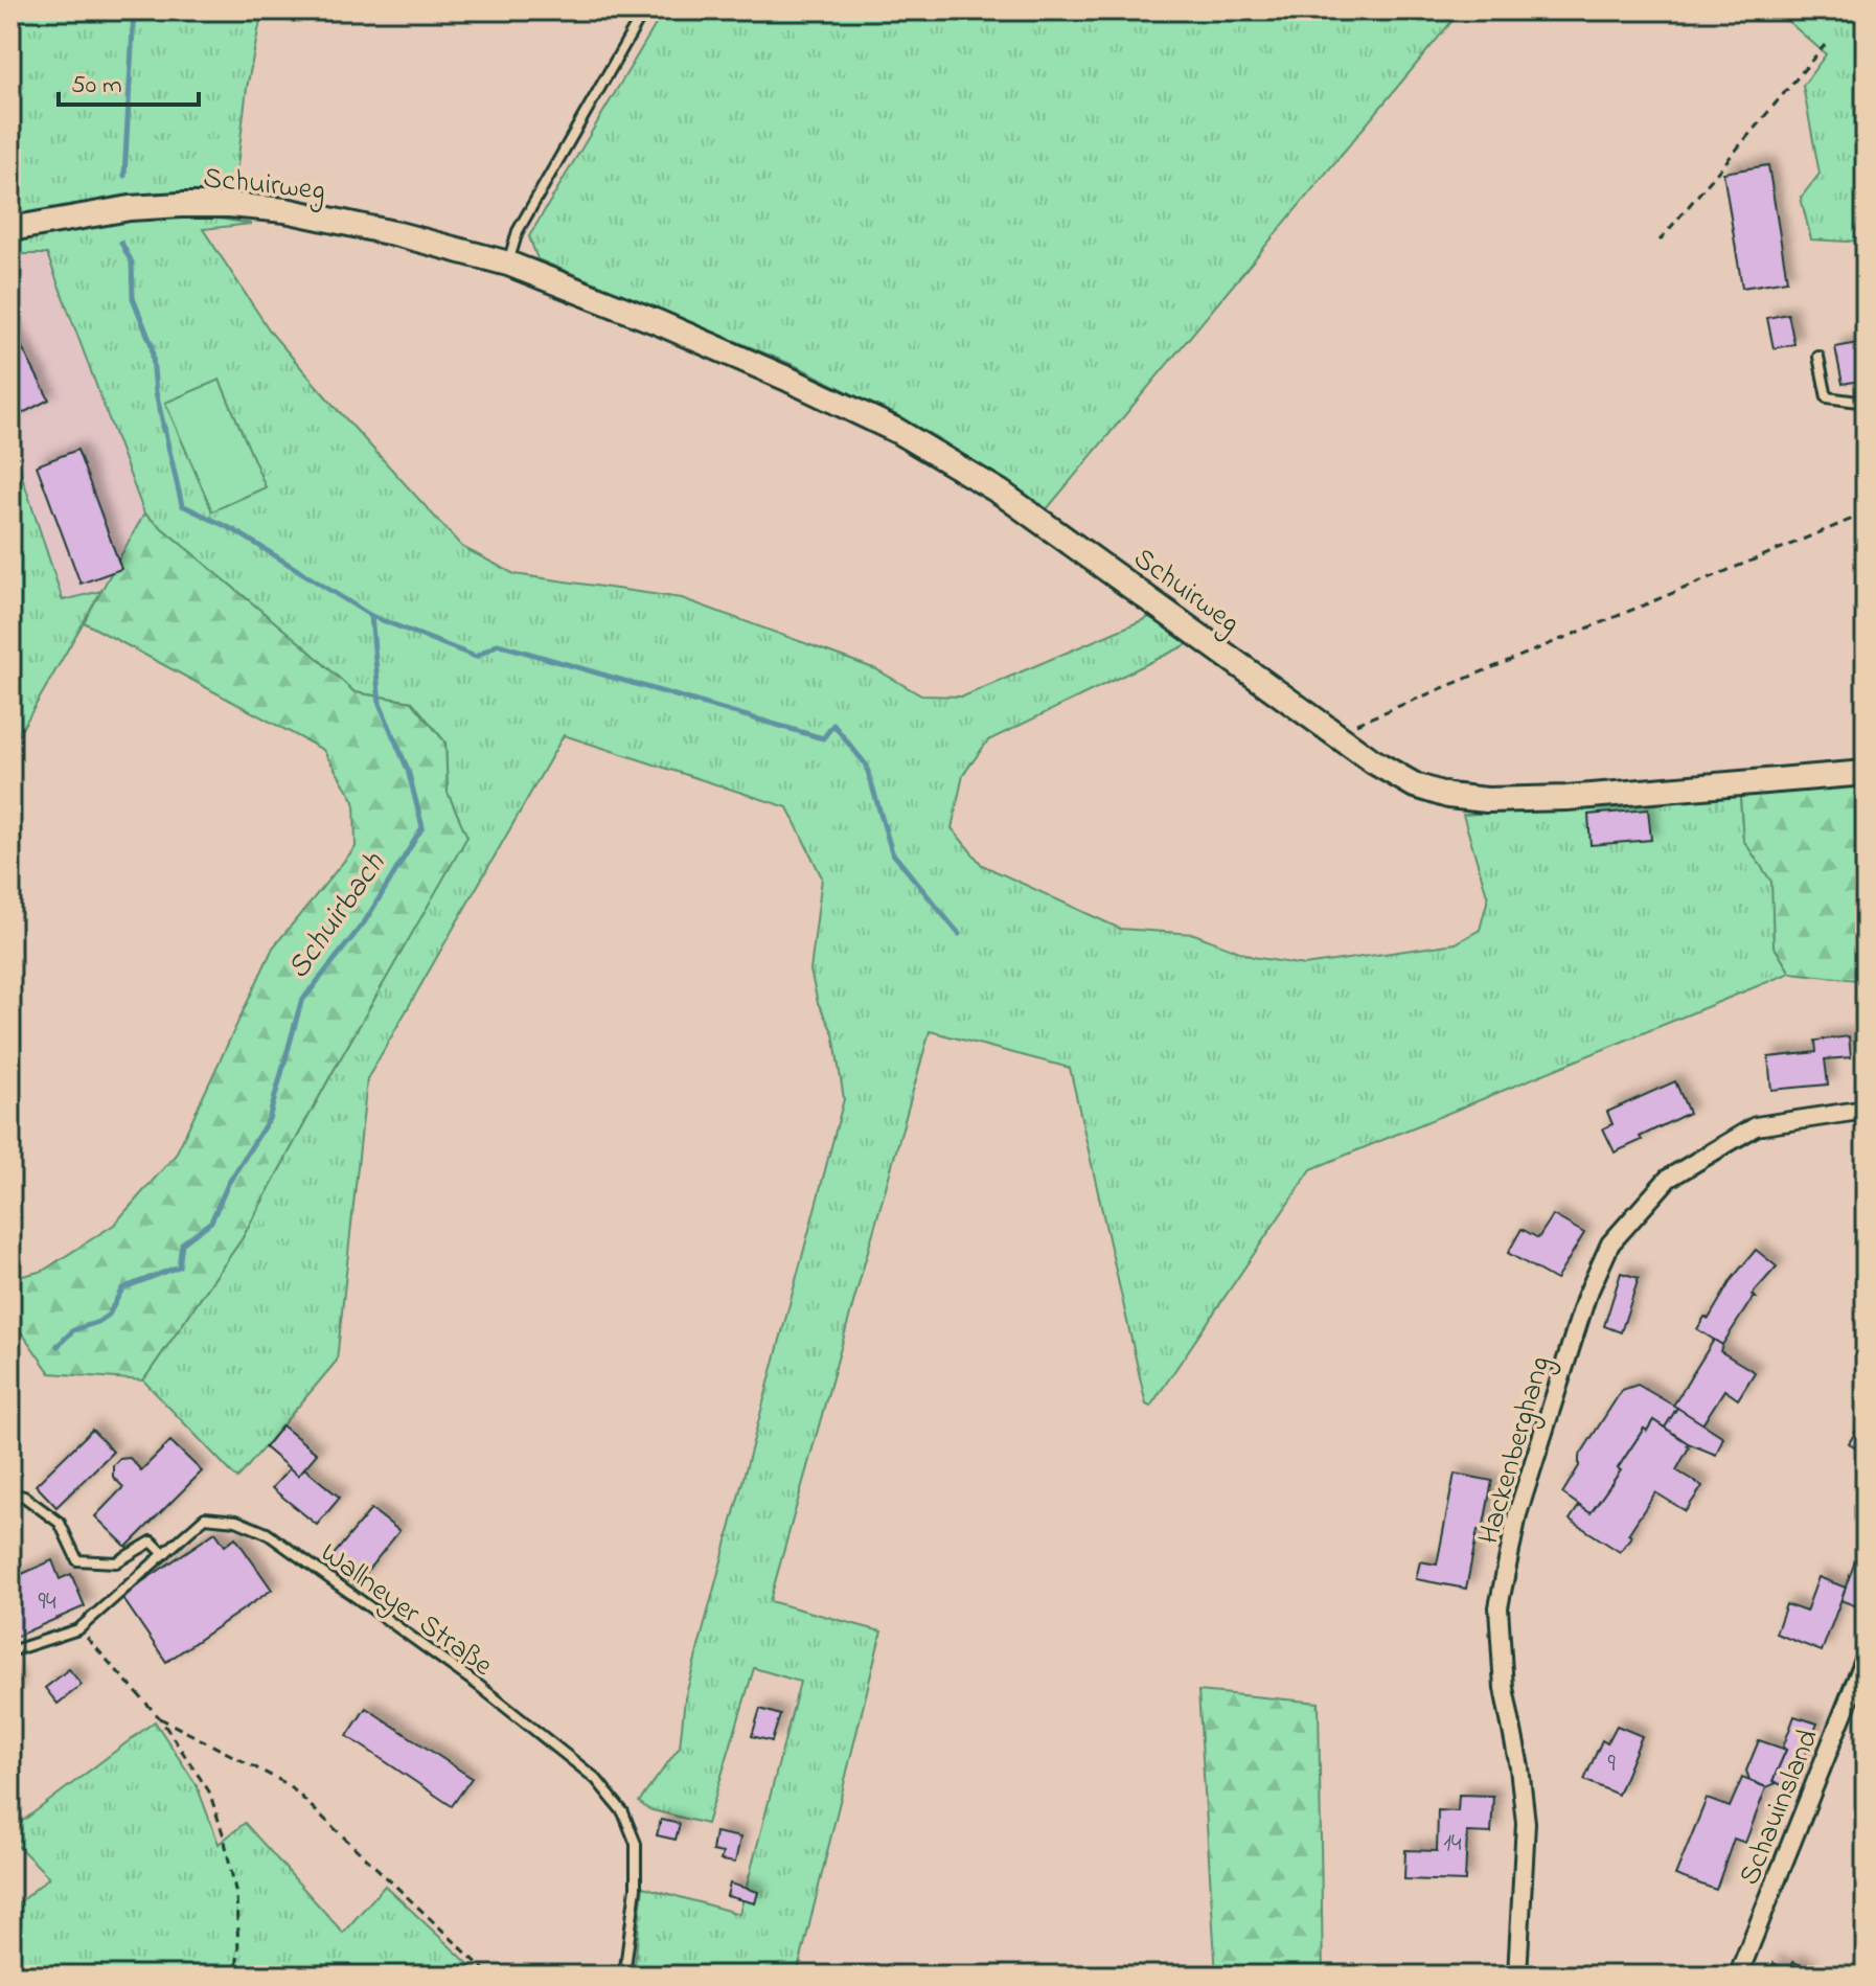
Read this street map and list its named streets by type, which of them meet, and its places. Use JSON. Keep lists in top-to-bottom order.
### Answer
{
  "streets": {
    "main road": ["Schuirweg"],
    "street": ["Hackenberghang", "Schauinsland"],
    "lane": ["Wallneyer Straße"]
  },
  "water": ["Schuirbach"],
  "house_numbers": ["94", "9", "14"],
  "scale_bar": "50 m"
}
